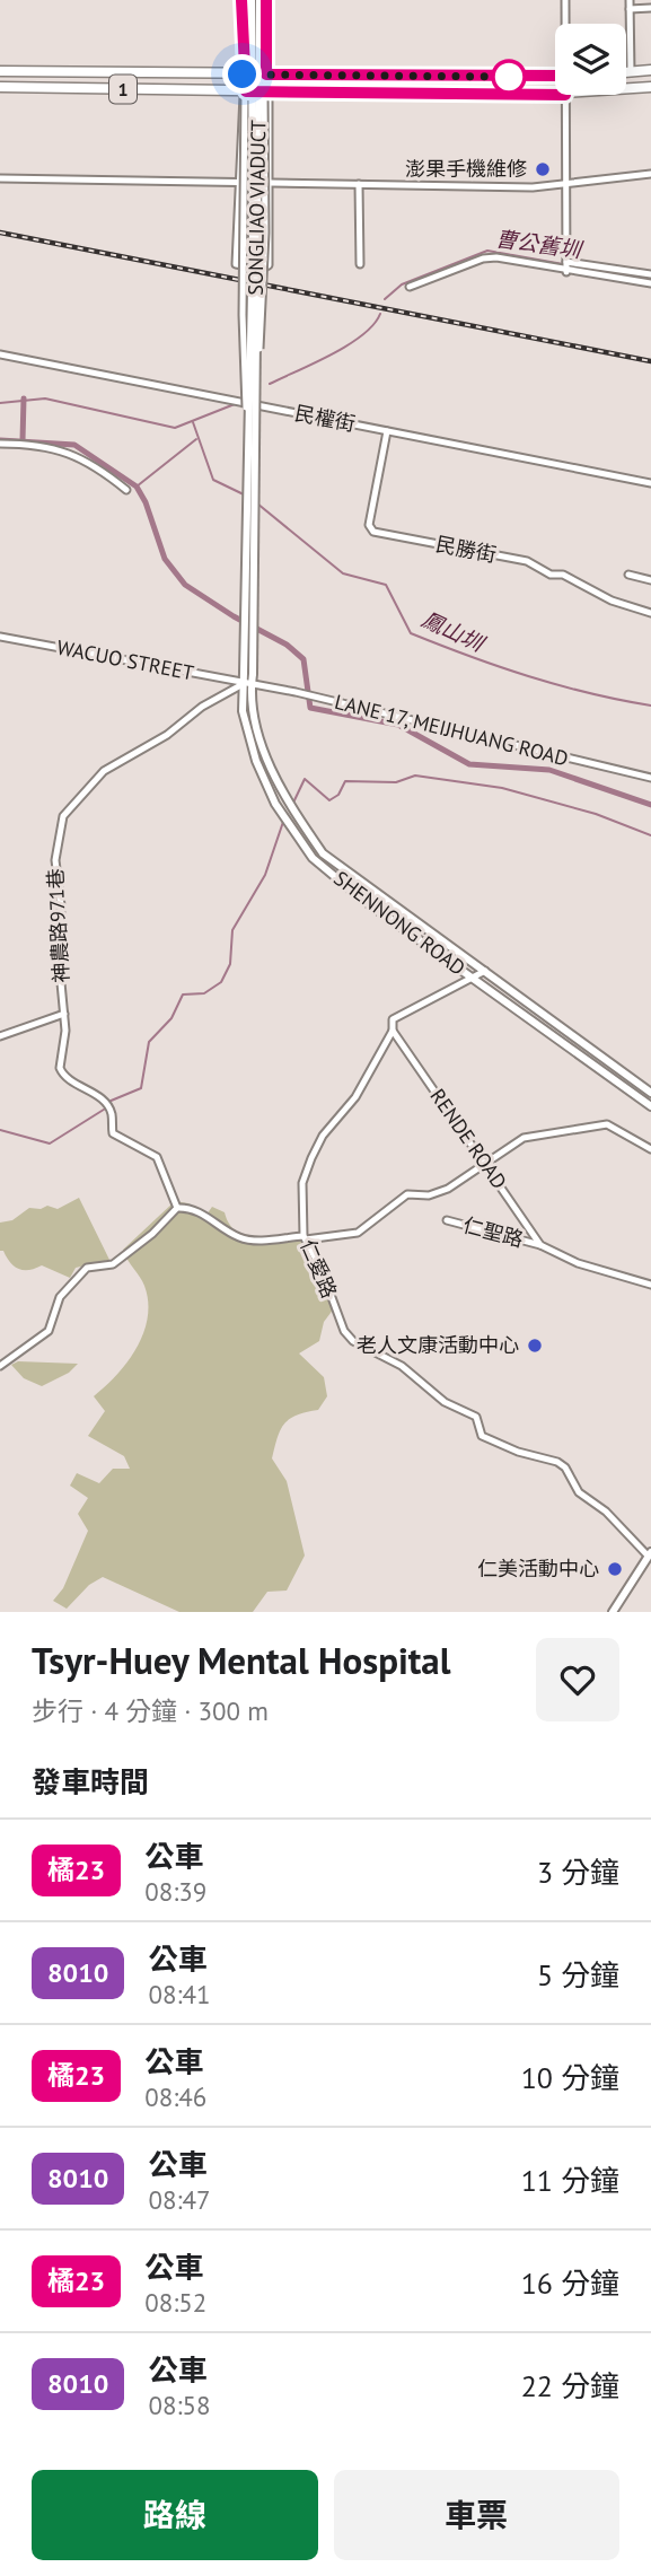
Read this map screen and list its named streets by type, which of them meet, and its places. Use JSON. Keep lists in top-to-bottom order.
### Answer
{
  "streets": {
    "main road": ["1"],
    "street": [
      "SONGLIAO VIADUCT",
      "民權街",
      "民勝街",
      "WACUO STREET",
      "LANE 17, MEIJHUANG ROAD",
      "SHENNONG ROAD",
      "神農路971巷",
      "RENDE ROAD",
      "仁聖路",
      "仁愛路"
    ]
  },
  "crossings": [
    ["1", "SONGLIAO VIADUCT"],
    ["SONGLIAO VIADUCT", "SHENNONG ROAD"],
    ["民權街", "民勝街"],
    ["WACUO STREET", "LANE 17, MEIJHUANG ROAD"],
    ["WACUO STREET", "SHENNONG ROAD"],
    ["WACUO STREET", "神農路971巷"],
    ["LANE 17, MEIJHUANG ROAD", "SHENNONG ROAD"],
    ["LANE 17, MEIJHUANG ROAD", "神農路971巷"],
    ["SHENNONG ROAD", "神農路971巷"],
    ["RENDE ROAD", "仁聖路"],
    ["RENDE ROAD", "仁愛路"]
  ],
  "water": ["曹公舊圳", "鳳山圳"],
  "places": ["澎果手機維修", "老人文康活動中心", "仁美活動中心"],
  "lines": ["bus line 橘23"],
  "page": {
    "heading": [
      ["Tsyr-Huey Mental Hospital", "步行 · 4 分鐘 · 300 m"],
      "發車時間"
    ],
    "list": [
      {
        "mark": "橘23",
        "name": "公車",
        "note": "08:39",
        "value": "3 分鐘"
      },
      {
        "mark": "8010",
        "name": "公車",
        "note": "08:41",
        "value": "5 分鐘"
      },
      {
        "mark": "橘23",
        "name": "公車",
        "note": "08:46",
        "value": "10 分鐘"
      },
      {
        "mark": "8010",
        "name": "公車",
        "note": "08:47",
        "value": "11 分鐘"
      },
      {
        "mark": "橘23",
        "name": "公車",
        "note": "08:52",
        "value": "16 分鐘"
      },
      {
        "mark": "8010",
        "name": "公車",
        "note": "08:58",
        "value": "22 分鐘"
      }
    ],
    "buttons": ["路線", "車票"]
  }
}
